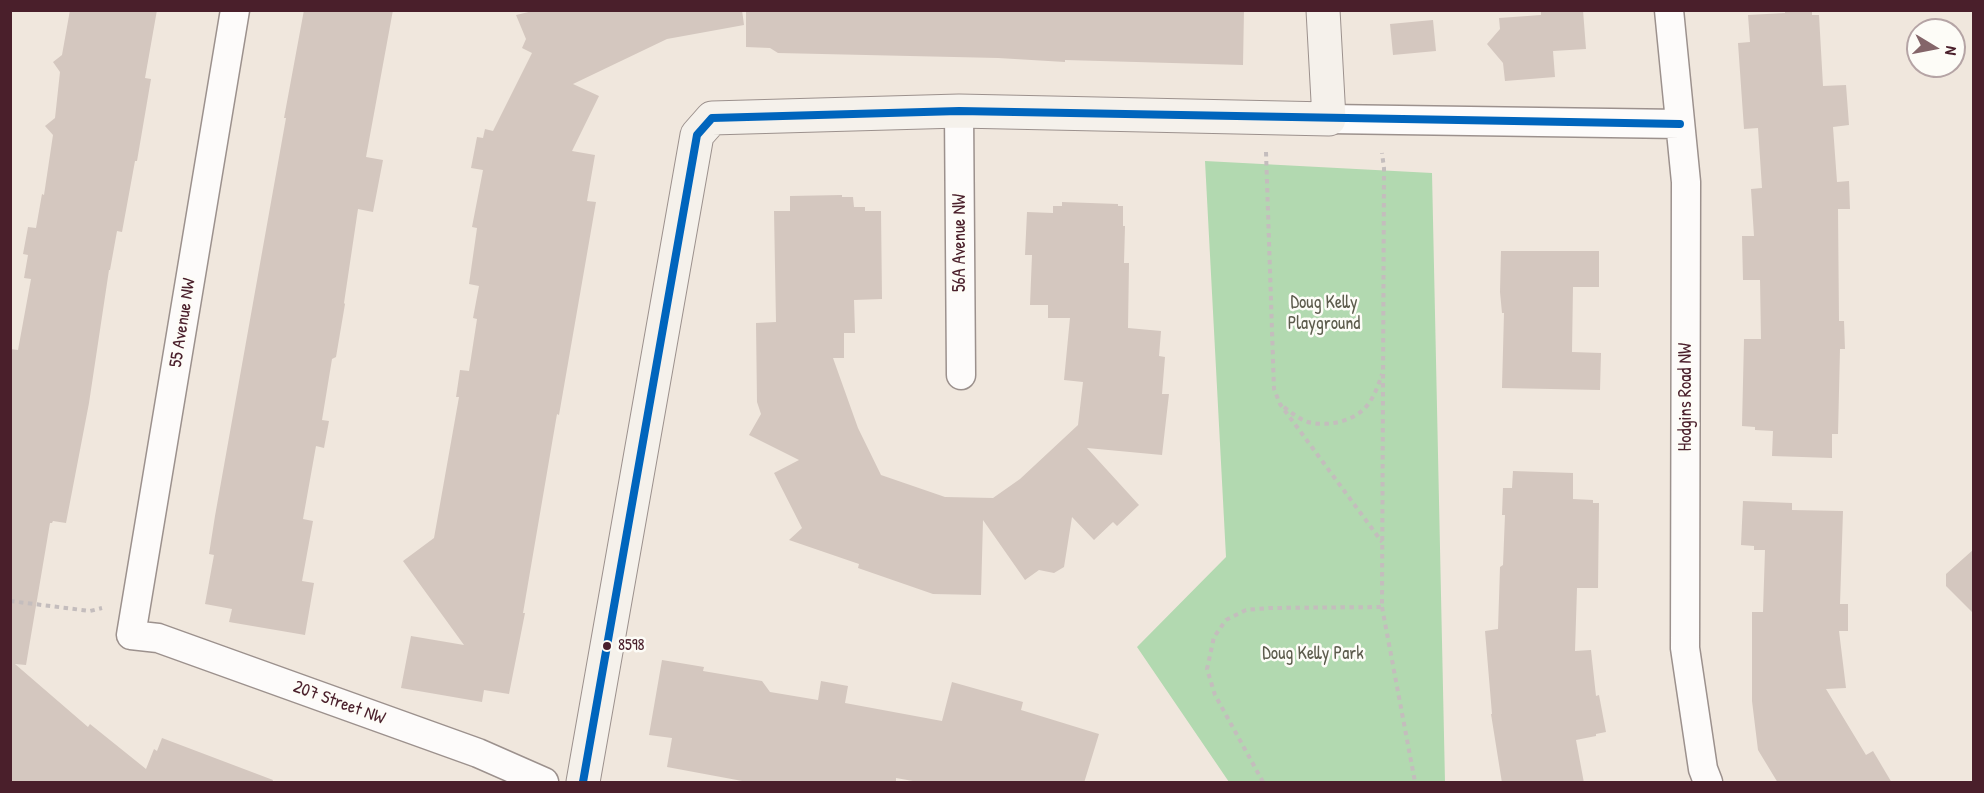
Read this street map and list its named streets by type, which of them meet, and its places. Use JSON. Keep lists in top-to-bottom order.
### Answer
{
  "streets": {
    "street": [
      "56A Avenue NW",
      "55 Avenue NW",
      "Hodgins Road NW",
      "207 Street NW"
    ]
  },
  "crossings": [
    ["55 Avenue NW", "207 Street NW"]
  ],
  "parks": ["Doug Kelly Playground", "Doug Kelly Park"],
  "places": ["8598"],
  "north": "right"
}
